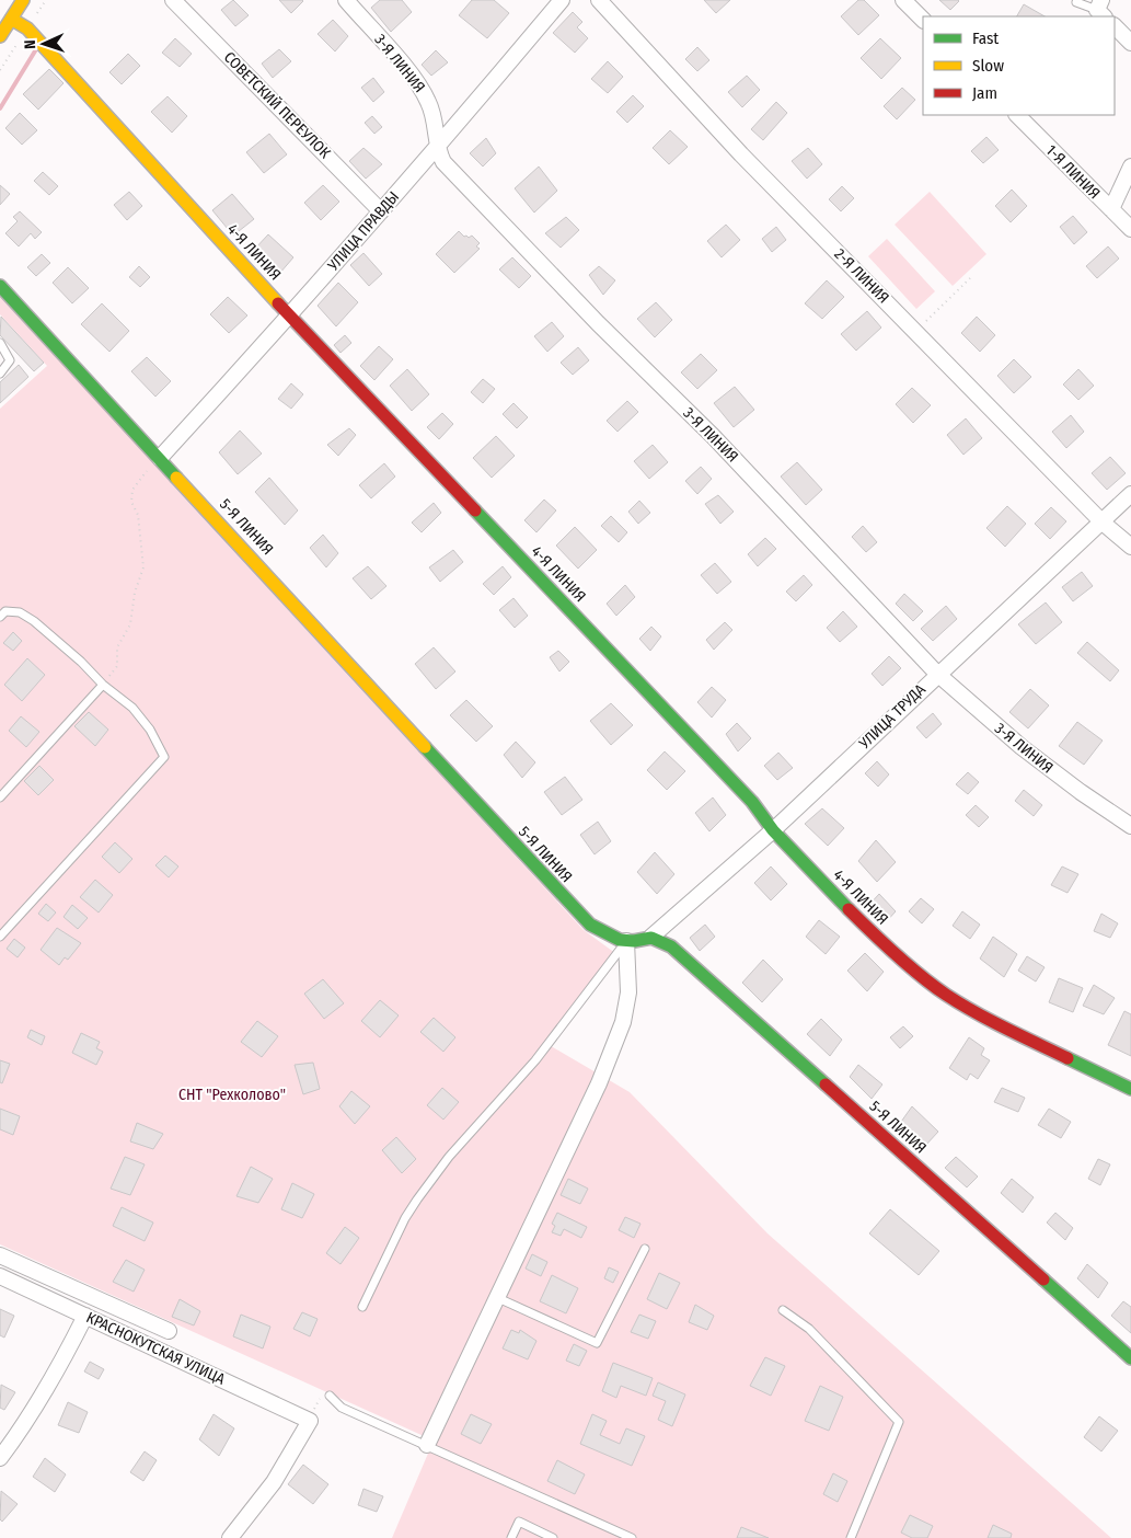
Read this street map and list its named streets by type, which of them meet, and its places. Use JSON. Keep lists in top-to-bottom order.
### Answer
{
  "streets": {
    "street": [
      "3-Я ЛИНИЯ",
      "СОВЕТСКИЙ ПЕРЕУЛОК",
      "1-Я ЛИНИЯ",
      "УЛИЦА ПРАВДЫ",
      "4-Я ЛИНИЯ",
      "2-Я ЛИНИЯ",
      "5-Я ЛИНИЯ",
      "УЛИЦА ТРУДА",
      "КРАСНОКУТСКАЯ УЛИЦА"
    ]
  },
  "crossings": [
    ["3-Я ЛИНИЯ", "УЛИЦА ПРАВДЫ"],
    ["3-Я ЛИНИЯ", "УЛИЦА ТРУДА"],
    ["СОВЕТСКИЙ ПЕРЕУЛОК", "УЛИЦА ПРАВДЫ"],
    ["УЛИЦА ПРАВДЫ", "4-Я ЛИНИЯ"],
    ["УЛИЦА ПРАВДЫ", "5-Я ЛИНИЯ"],
    ["4-Я ЛИНИЯ", "УЛИЦА ТРУДА"],
    ["2-Я ЛИНИЯ", "УЛИЦА ТРУДА"],
    ["5-Я ЛИНИЯ", "УЛИЦА ТРУДА"]
  ],
  "parks": ["СНТ \"Рехколово\""],
  "legend": ["Fast", "Slow", "Jam"],
  "north": "left"
}
